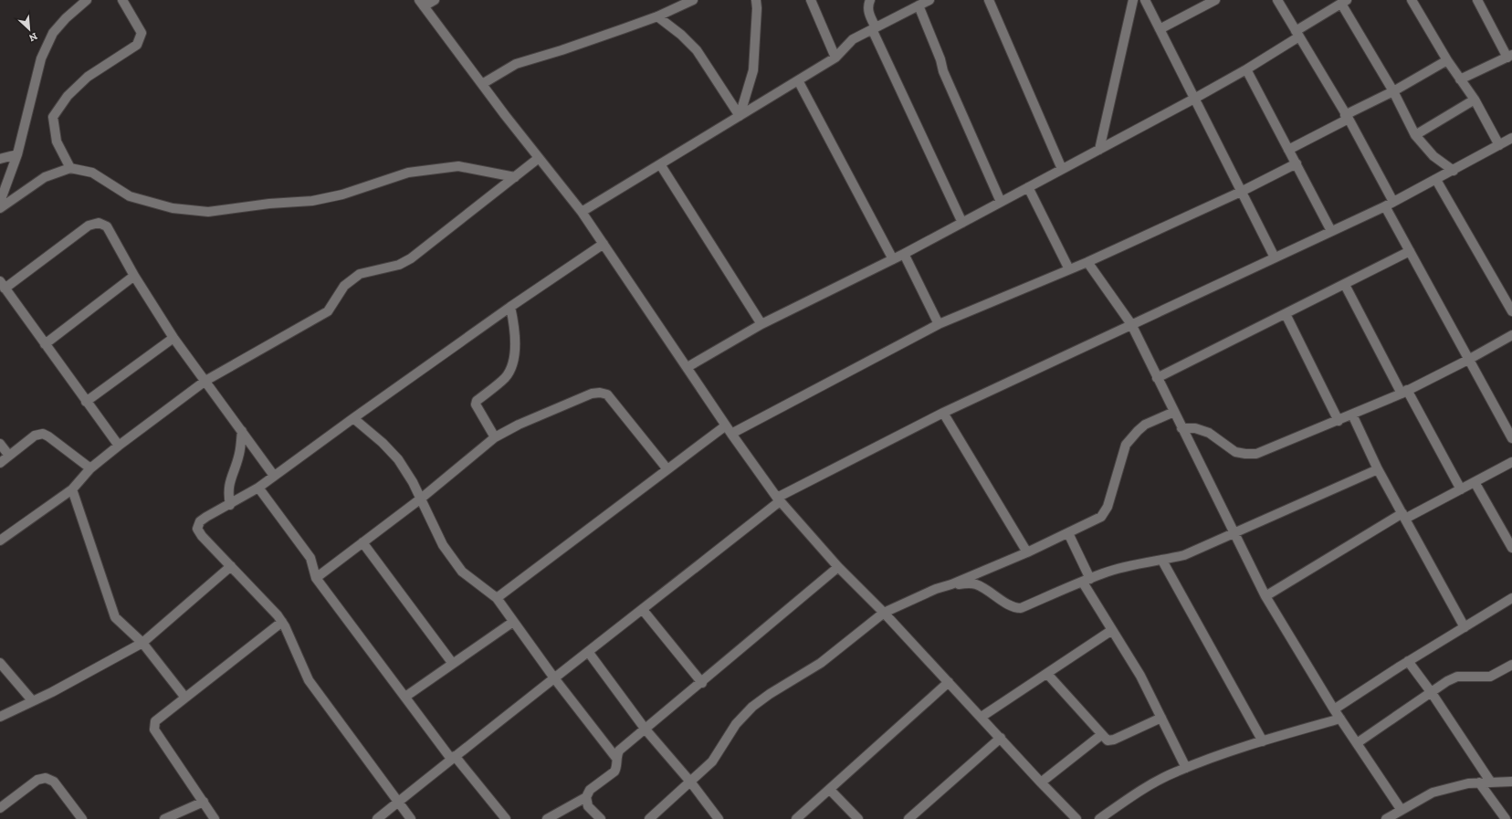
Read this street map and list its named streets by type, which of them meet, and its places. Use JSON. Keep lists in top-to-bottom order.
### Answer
{
  "north": "bottom right"
}
